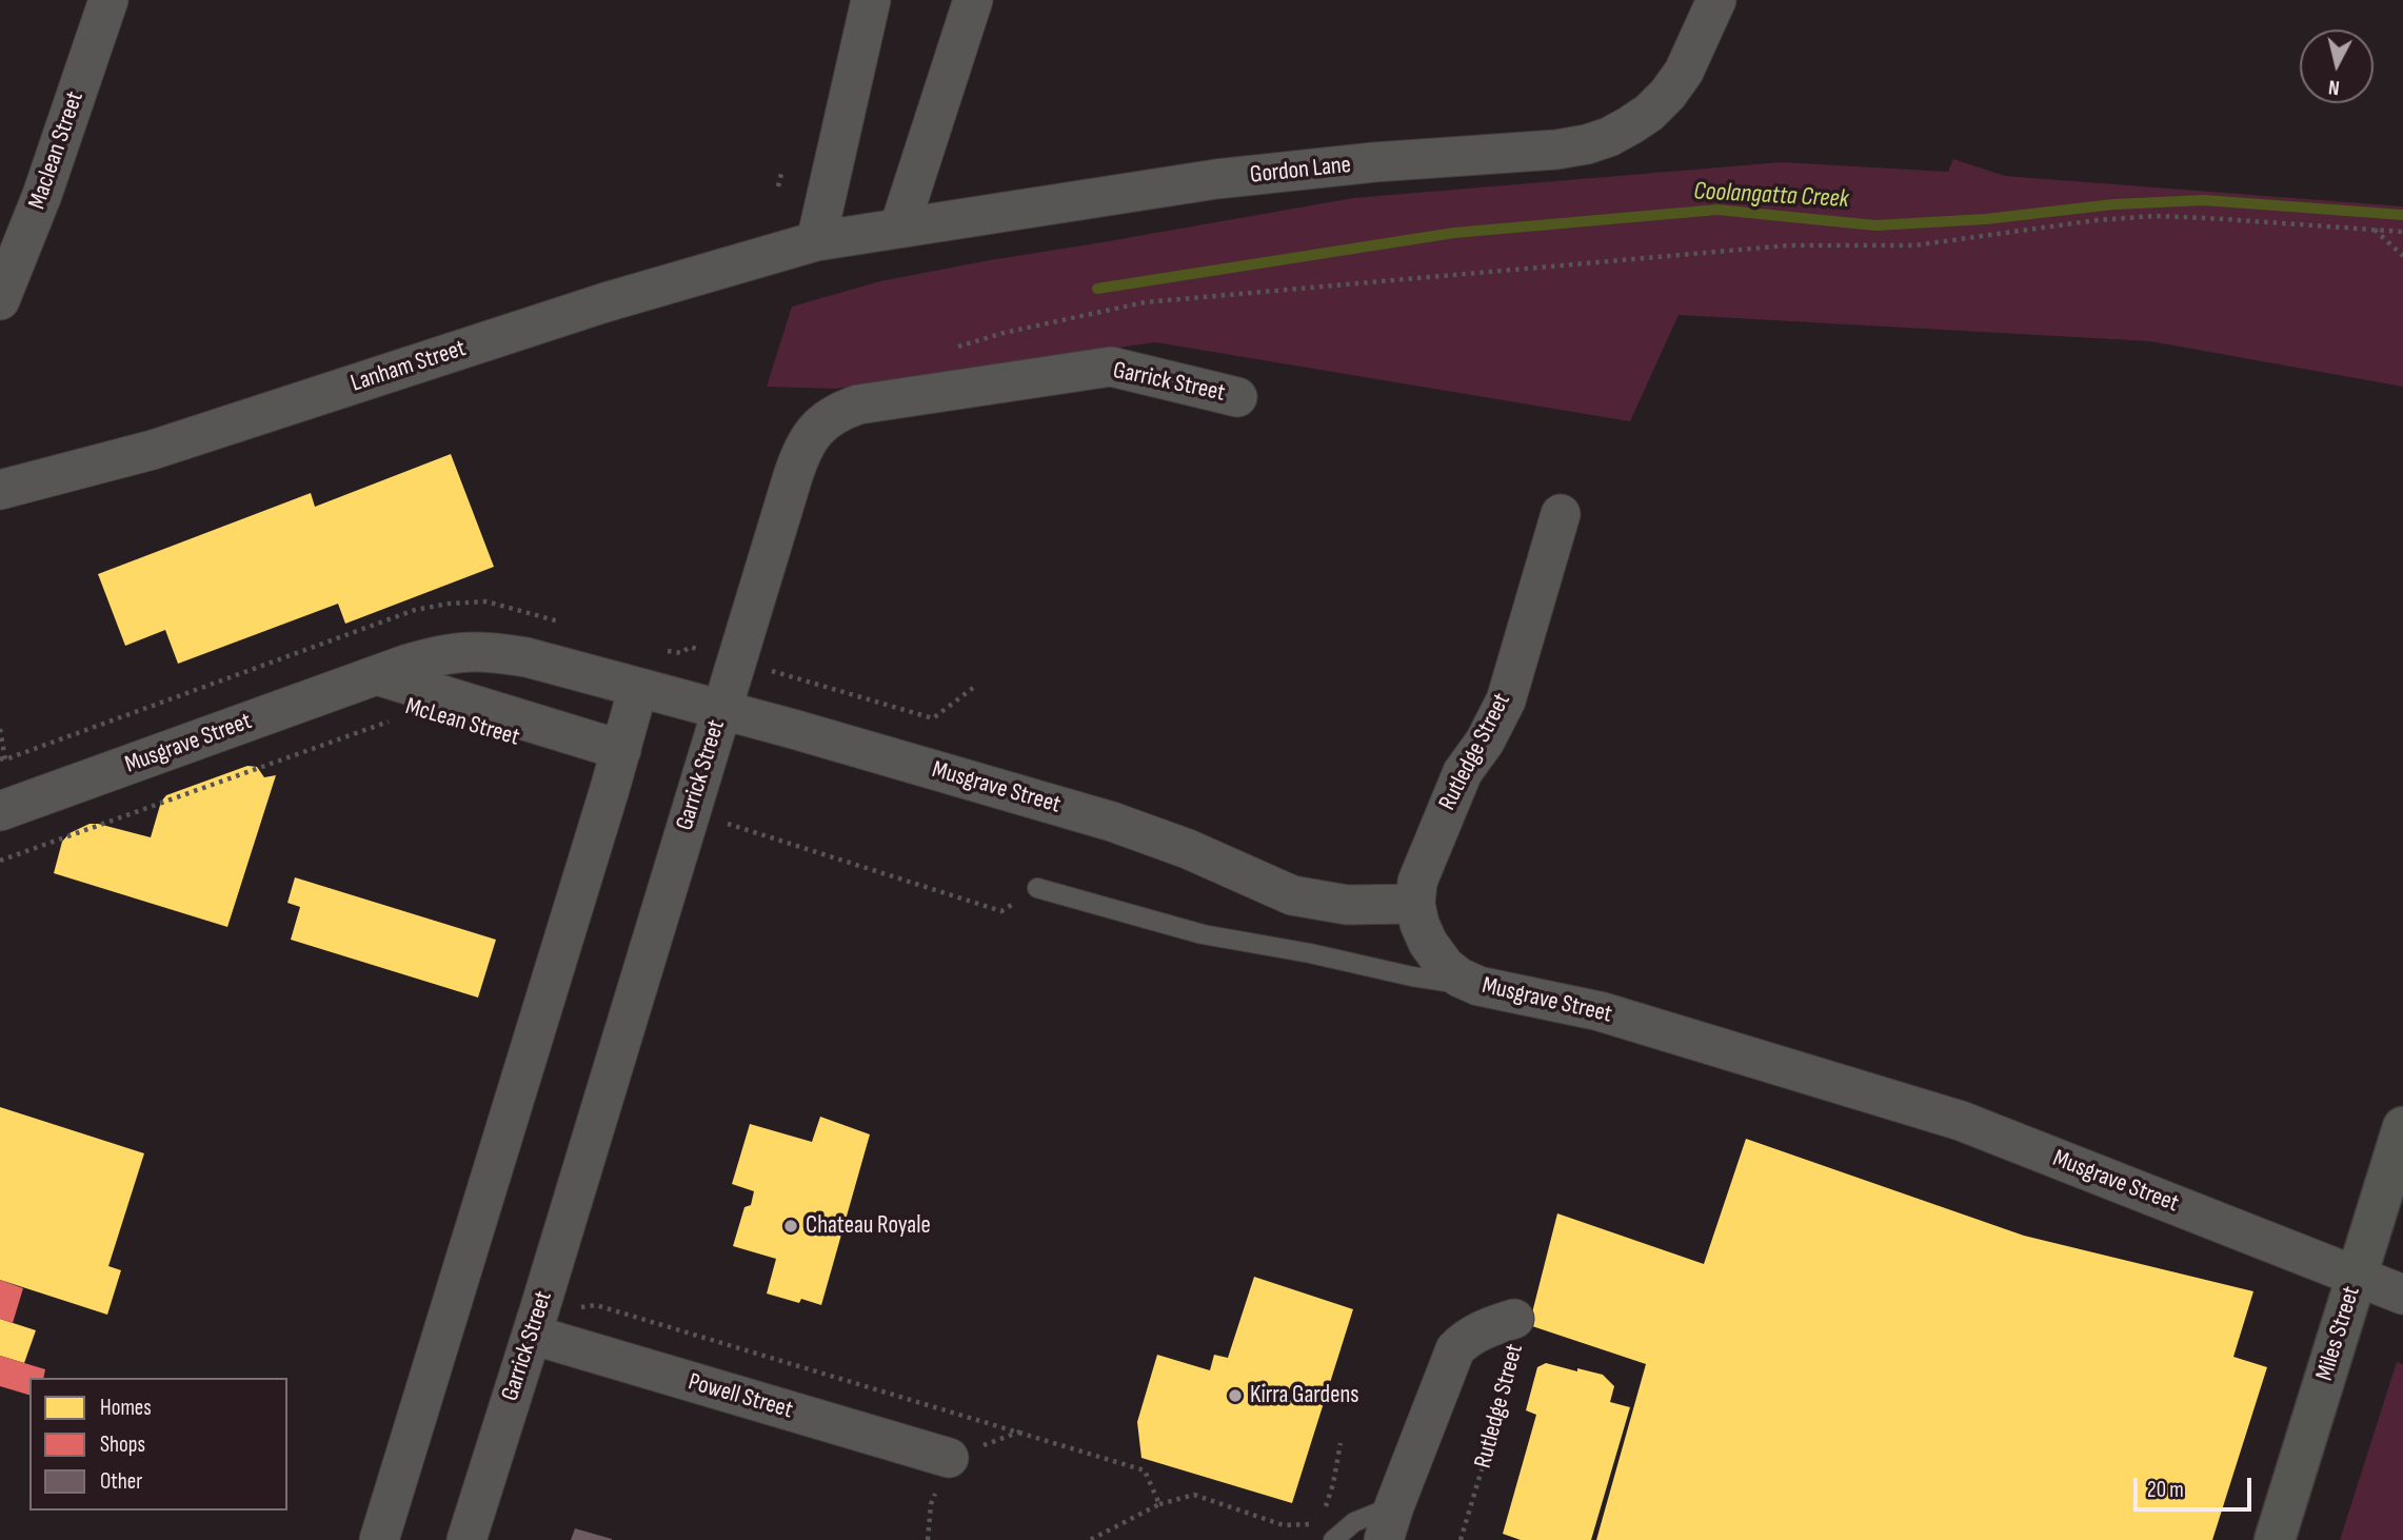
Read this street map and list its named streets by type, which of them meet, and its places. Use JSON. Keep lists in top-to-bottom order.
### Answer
{
  "streets": {
    "street": [
      "Maclean Street",
      "Gordon Lane",
      "Lanham Street",
      "Garrick Street",
      "Musgrave Street",
      "Rutledge Street",
      "Miles Street",
      "Powell Street"
    ],
    "path": ["McLean Street"]
  },
  "crossings": [
    ["Gordon Lane", "Lanham Street"],
    ["Garrick Street", "Musgrave Street"],
    ["Garrick Street", "Powell Street"],
    ["Musgrave Street", "Rutledge Street"],
    ["Musgrave Street", "Miles Street"]
  ],
  "water": ["Coolangatta Creek"],
  "places": ["Chateau Royale", "Kirra Gardens"],
  "legend": ["Homes", "Shops", "Other"],
  "scale_bar": "20 m",
  "north": "bottom"
}
